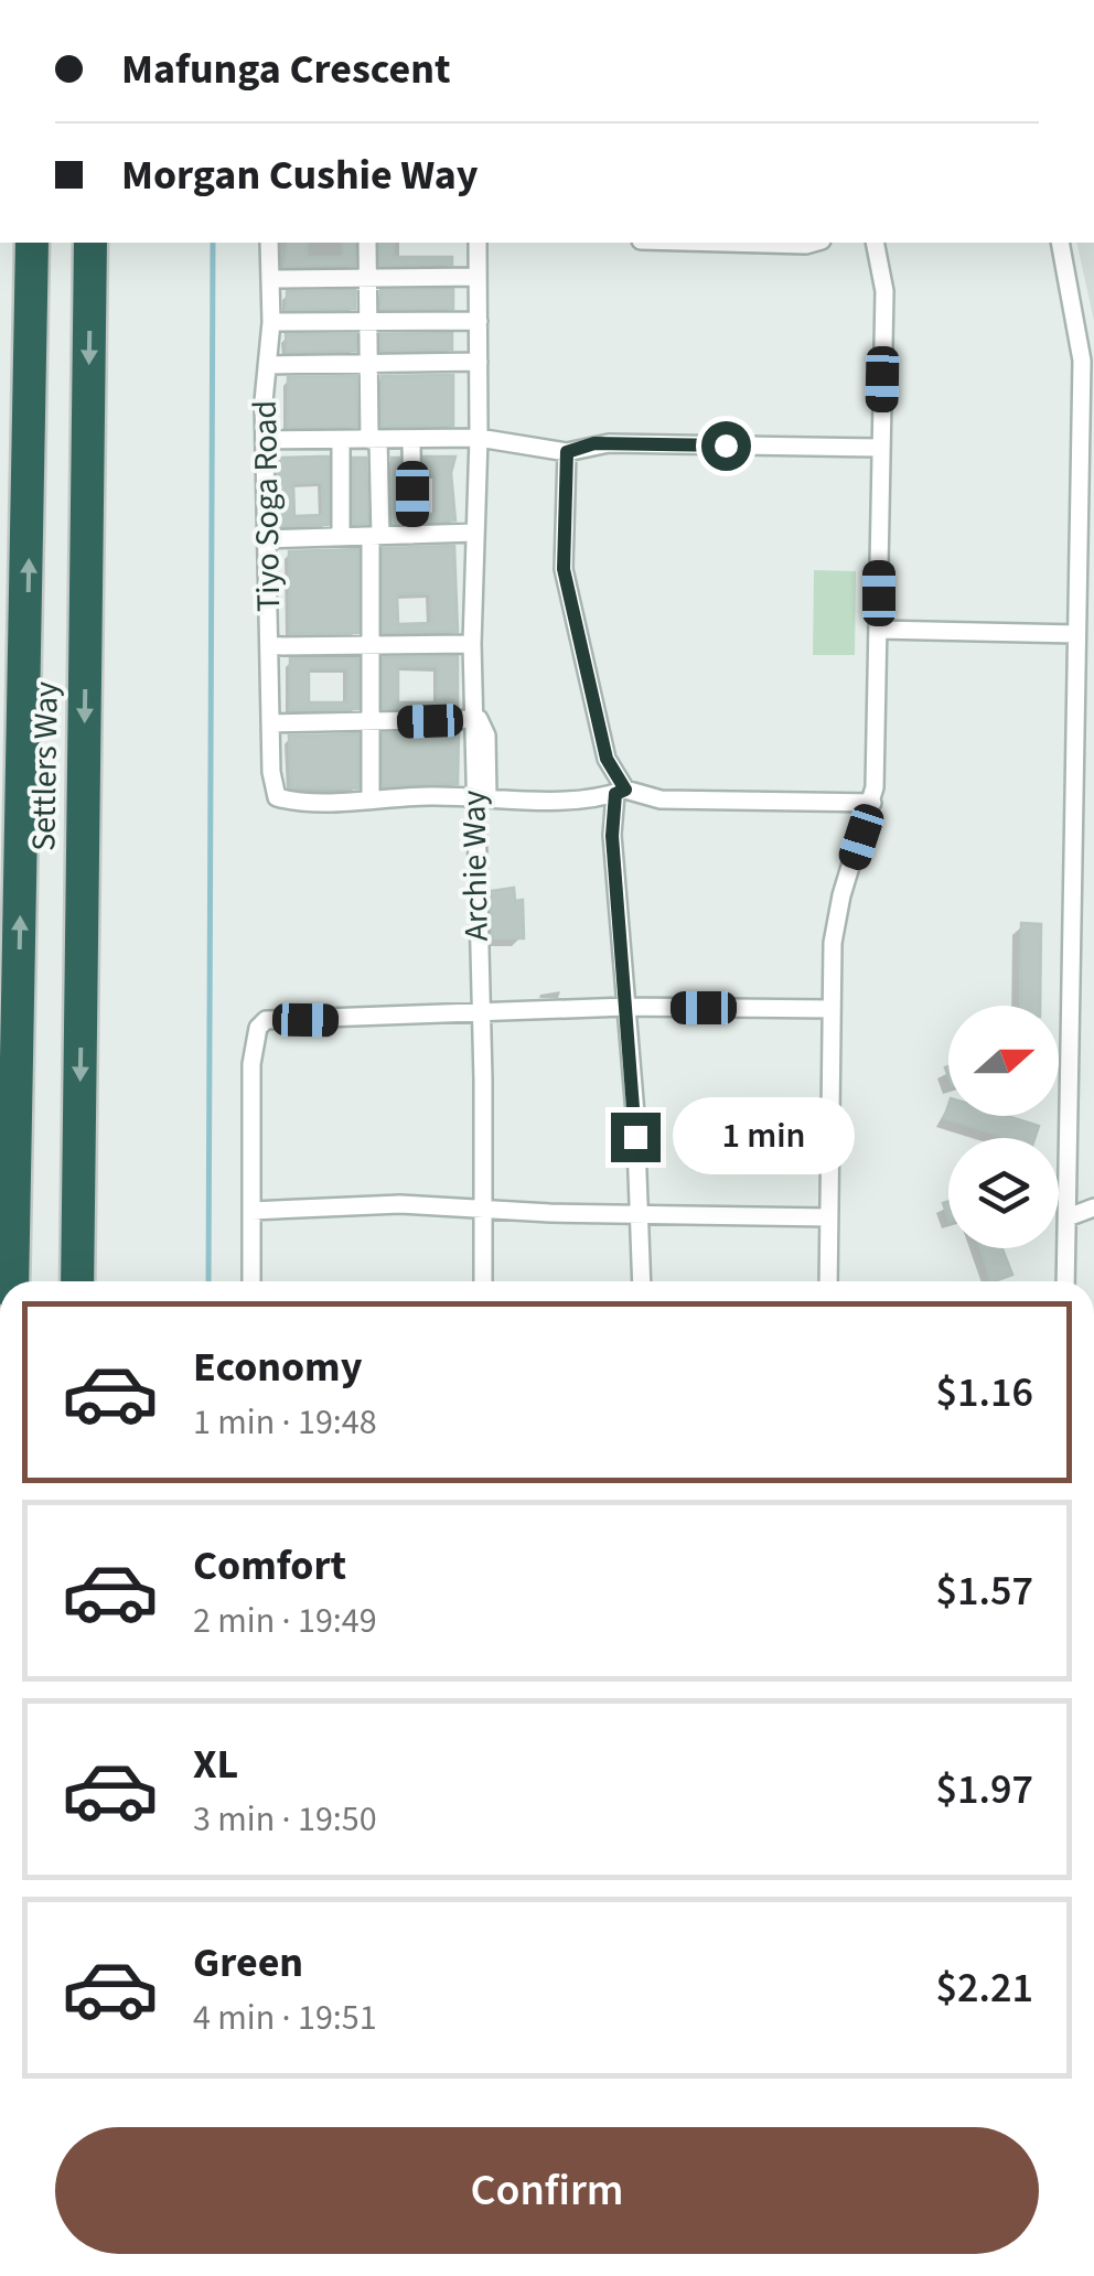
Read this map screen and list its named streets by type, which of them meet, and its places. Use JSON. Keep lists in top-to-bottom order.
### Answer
{
  "streets": {
    "highway": ["Settlers Way"],
    "street": ["Tiyo Soga Road", "Archie Way"]
  },
  "north": "right",
  "page": {
    "banner": ["Mafunga Crescent", "Morgan Cushie Way"],
    "bubble": "1 min",
    "list": [
      {
        "name": "Economy",
        "note": "1 min · 19:48",
        "value": "$1.16"
      },
      {
        "name": "Comfort",
        "note": "2 min · 19:49",
        "value": "$1.57"
      },
      {
        "name": "XL",
        "note": "3 min · 19:50",
        "value": "$1.97"
      },
      {
        "name": "Green",
        "note": "4 min · 19:51",
        "value": "$2.21"
      }
    ],
    "buttons": "Confirm"
  }
}
